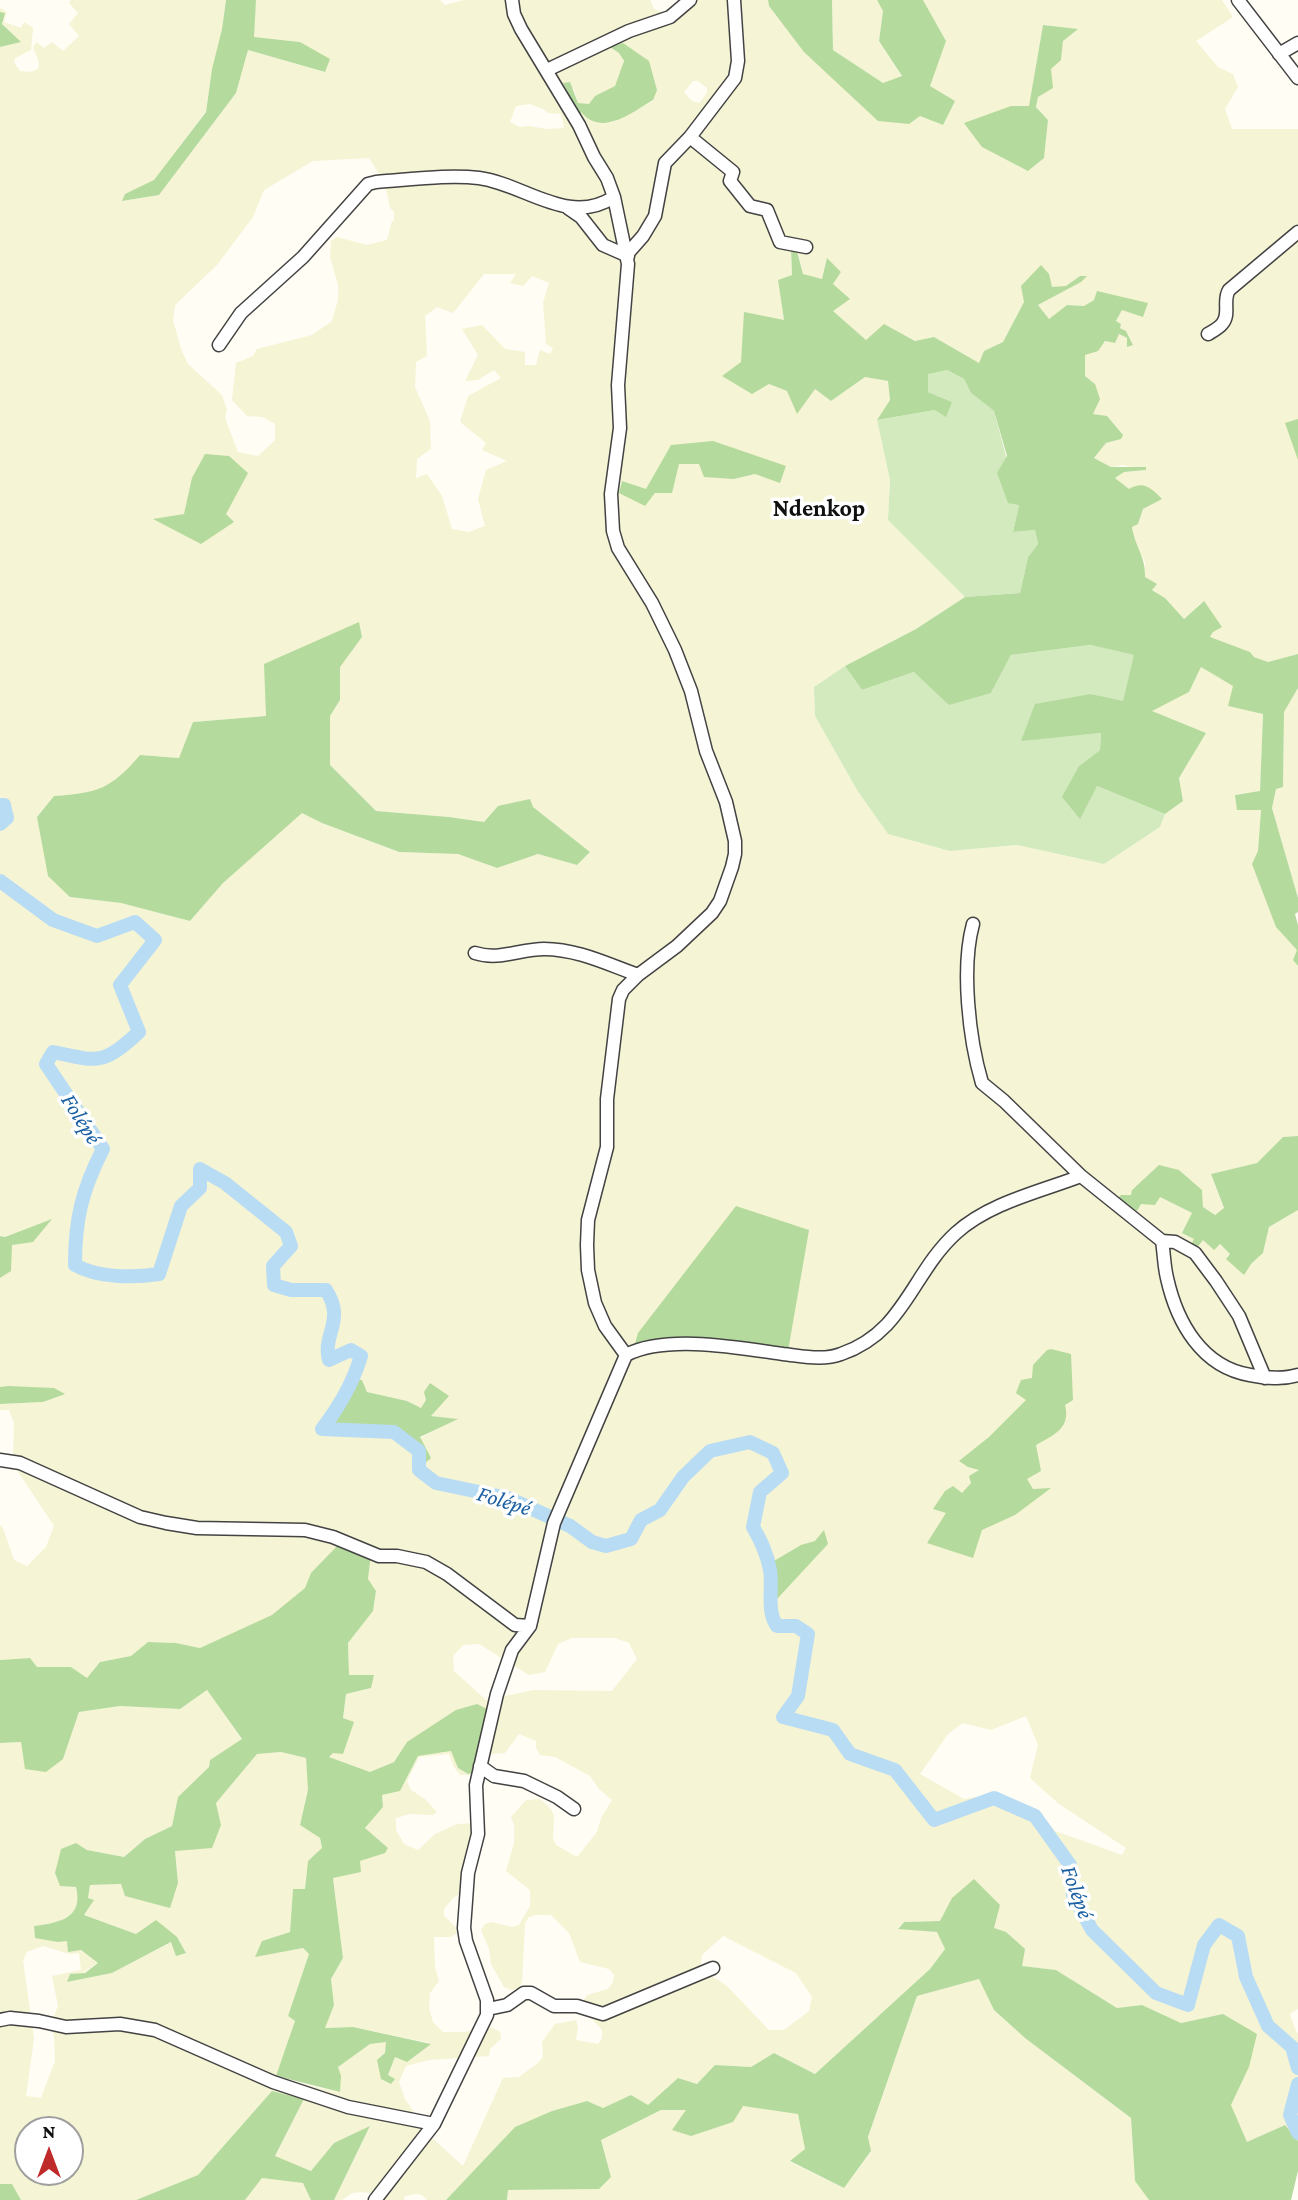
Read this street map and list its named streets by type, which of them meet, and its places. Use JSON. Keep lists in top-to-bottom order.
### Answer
{
  "districts": ["Ndenkop"],
  "water": ["Folépé"],
  "north": "top"
}
